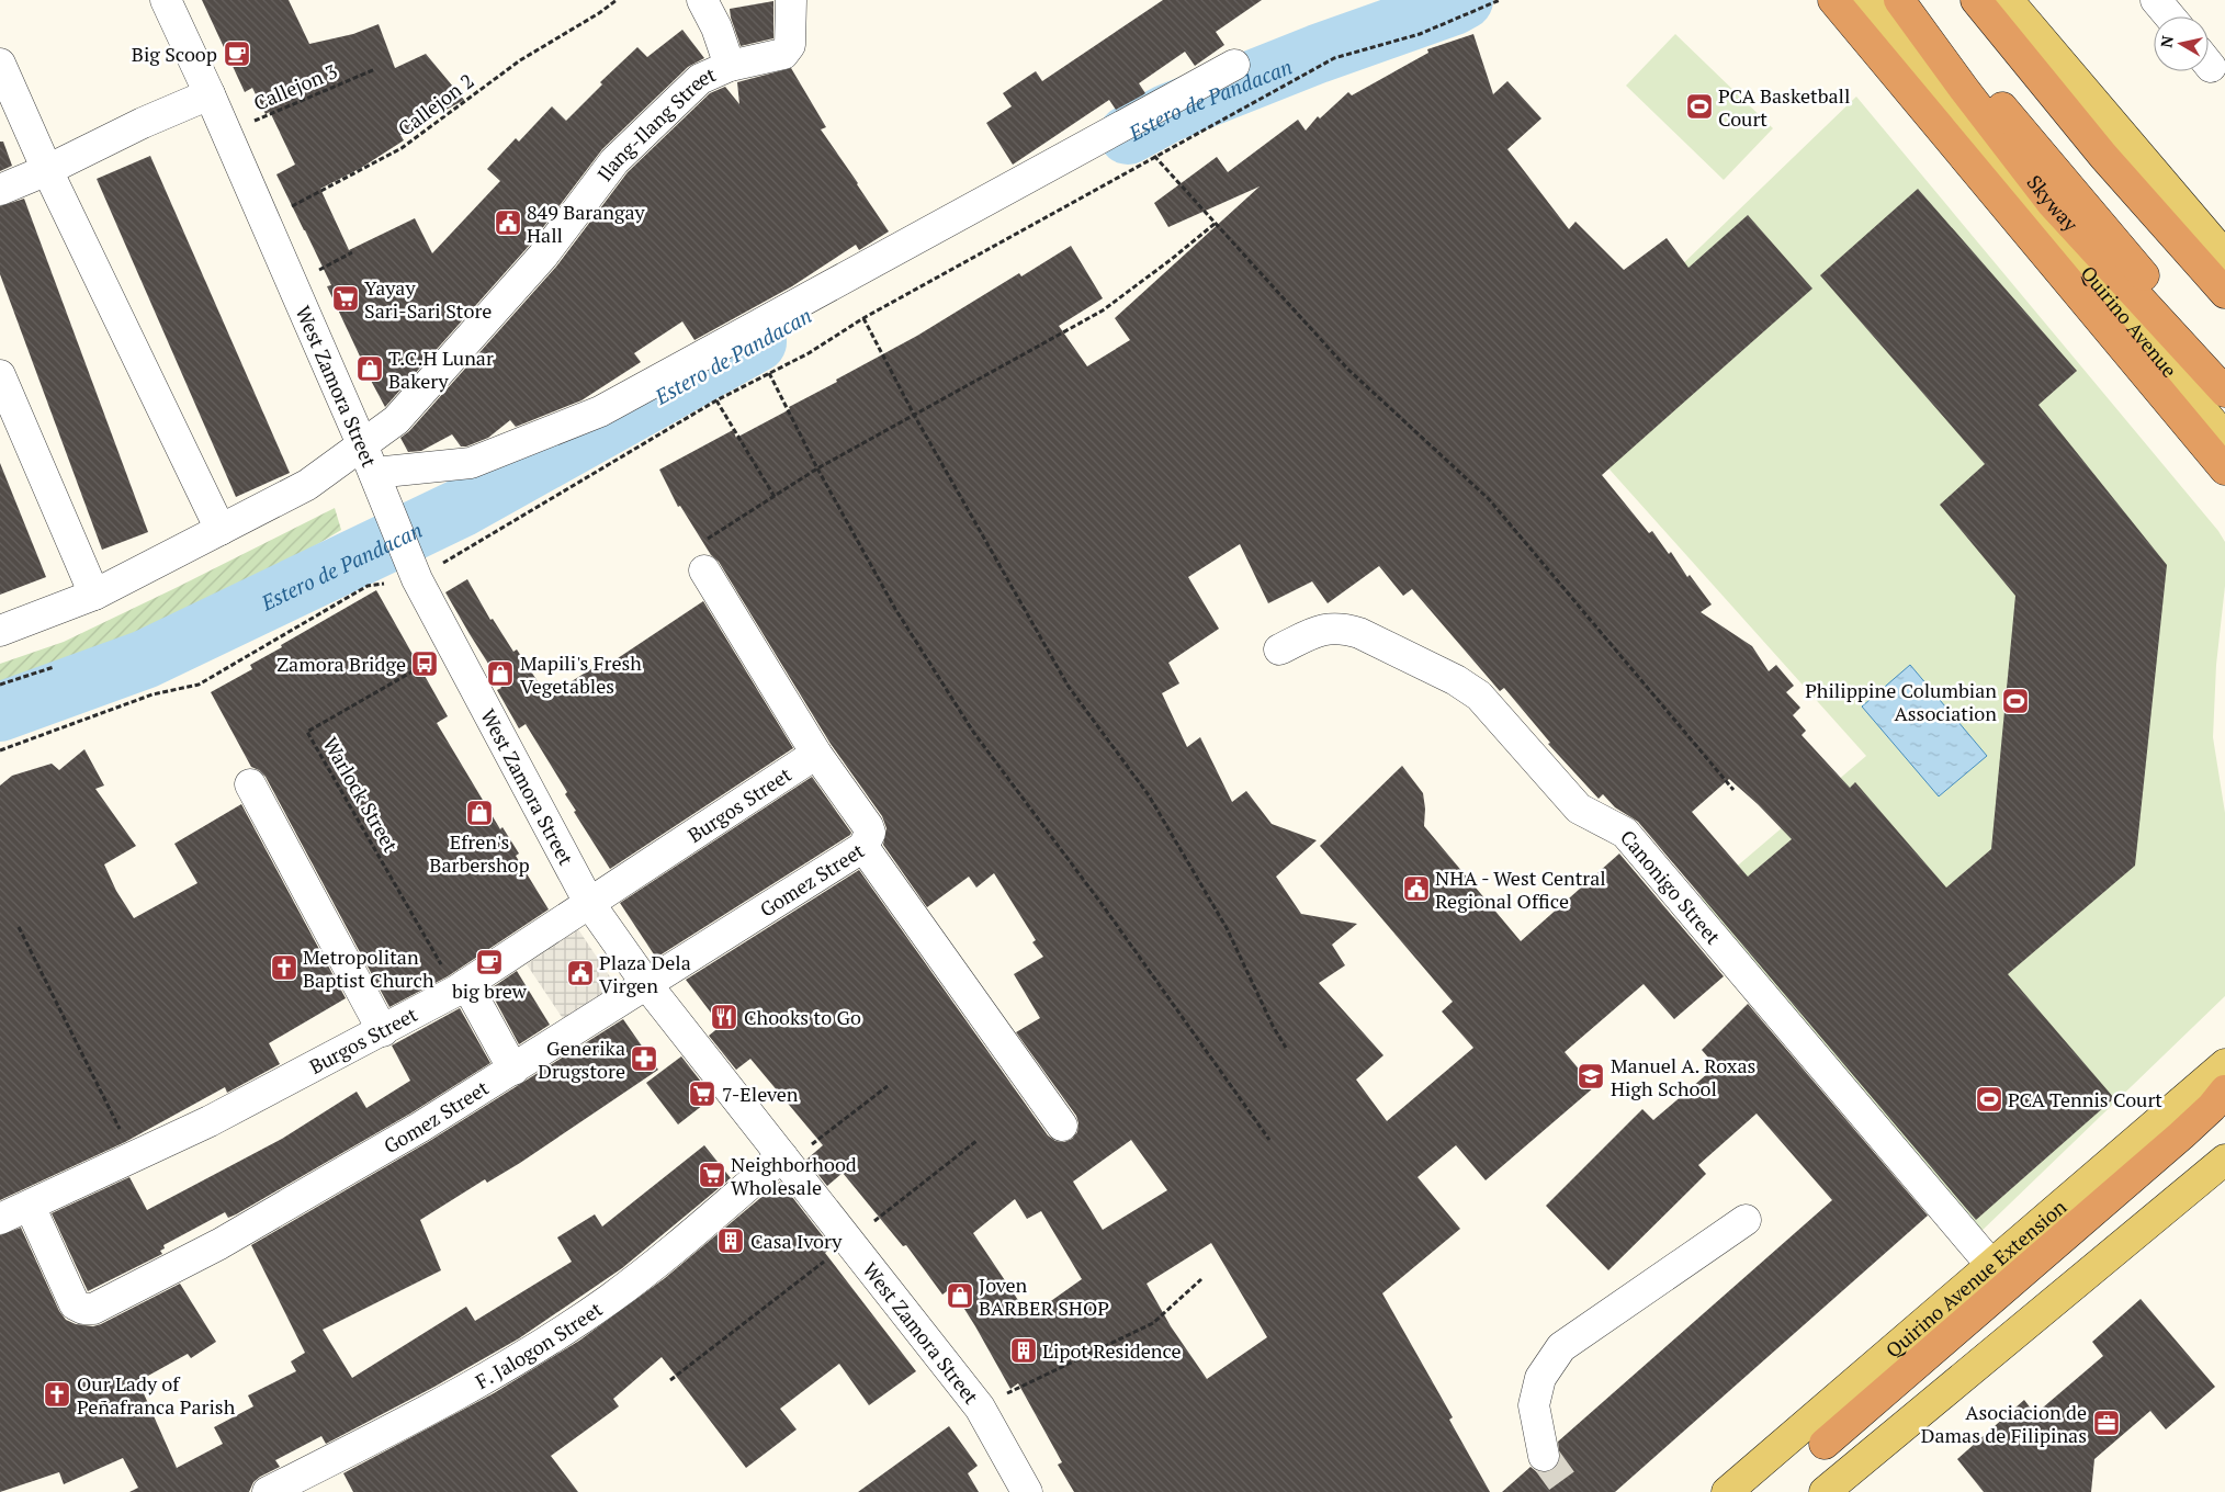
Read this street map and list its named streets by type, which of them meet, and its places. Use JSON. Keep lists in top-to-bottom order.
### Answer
{
  "streets": {
    "highway": ["Skyway"],
    "main road": ["Quirino Avenue", "Quirino Avenue Extension"],
    "street": [
      "Ilang-Ilang Street",
      "West Zamora Street",
      "Burgos Street",
      "Gomez Street",
      "Canonigo Street",
      "F. Jalogon Street"
    ],
    "path": ["Callejon 3", "Callejon 2", "Warlock Street"]
  },
  "crossings": [
    ["Callejon 3", "West Zamora Street"],
    ["Callejon 2", "West Zamora Street"],
    ["Ilang-Ilang Street", "West Zamora Street"],
    ["West Zamora Street", "Warlock Street"],
    ["West Zamora Street", "Burgos Street"],
    ["West Zamora Street", "Gomez Street"],
    ["West Zamora Street", "F. Jalogon Street"],
    ["Warlock Street", "Burgos Street"],
    ["Burgos Street", "Gomez Street"],
    ["Canonigo Street", "Quirino Avenue Extension"]
  ],
  "water": ["Estero de Pandacan"],
  "places": {
    "cafe": ["Big Scoop", "big brew"],
    "sports": ["PCA Basketball Court", "Philippine Columbian Association", "PCA Tennis Court"],
    "public building": ["849 Barangay Hall", "NHA - West Central Regional Office", "Plaza Dela Virgen"],
    "supermarket": ["Yayay Sari-Sari Store", "7-Eleven", "Neighborhood Wholesale"],
    "shop": [
      "T.C.H Lunar Bakery",
      "Mapili's Fresh Vegetables",
      "Efren's Barbershop",
      "Joven BARBER SHOP"
    ],
    "bus stop": ["Zamora Bridge"],
    "church": ["Metropolitan Baptist Church", "Our Lady of Peñafranca Parish"],
    "restaurant": ["Chooks to Go"],
    "pharmacy": ["Generika Drugstore"],
    "school or university": ["Manuel A. Roxas High School"],
    "building": ["Casa Ivory", "Lipot Residence"],
    "office": ["Asociacion de Damas de Filipinas"]
  },
  "north": "left"
}
